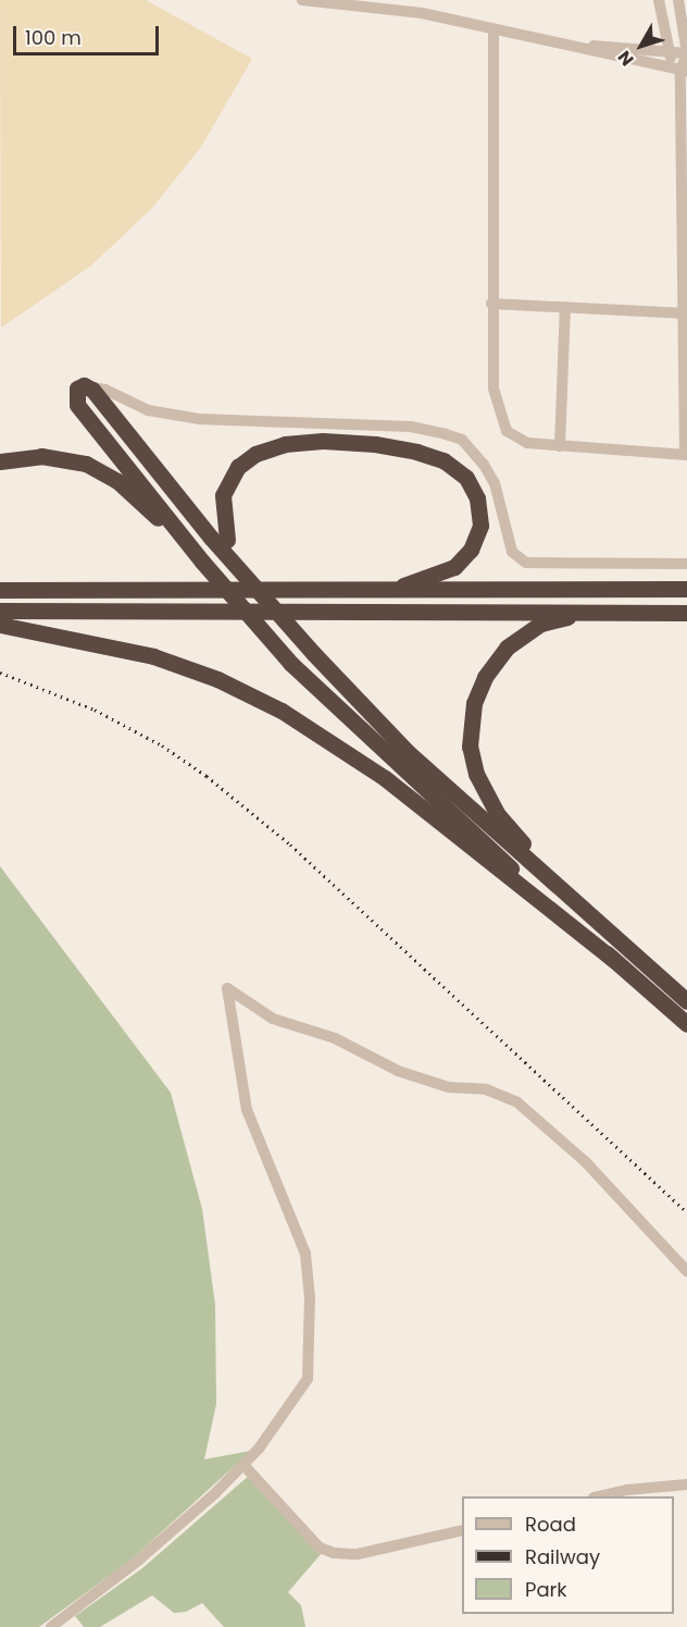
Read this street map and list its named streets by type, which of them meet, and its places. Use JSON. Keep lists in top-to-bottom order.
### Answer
{
  "legend": ["Road", "Railway", "Park"],
  "scale_bar": "100 m",
  "north": "bottom left"
}
